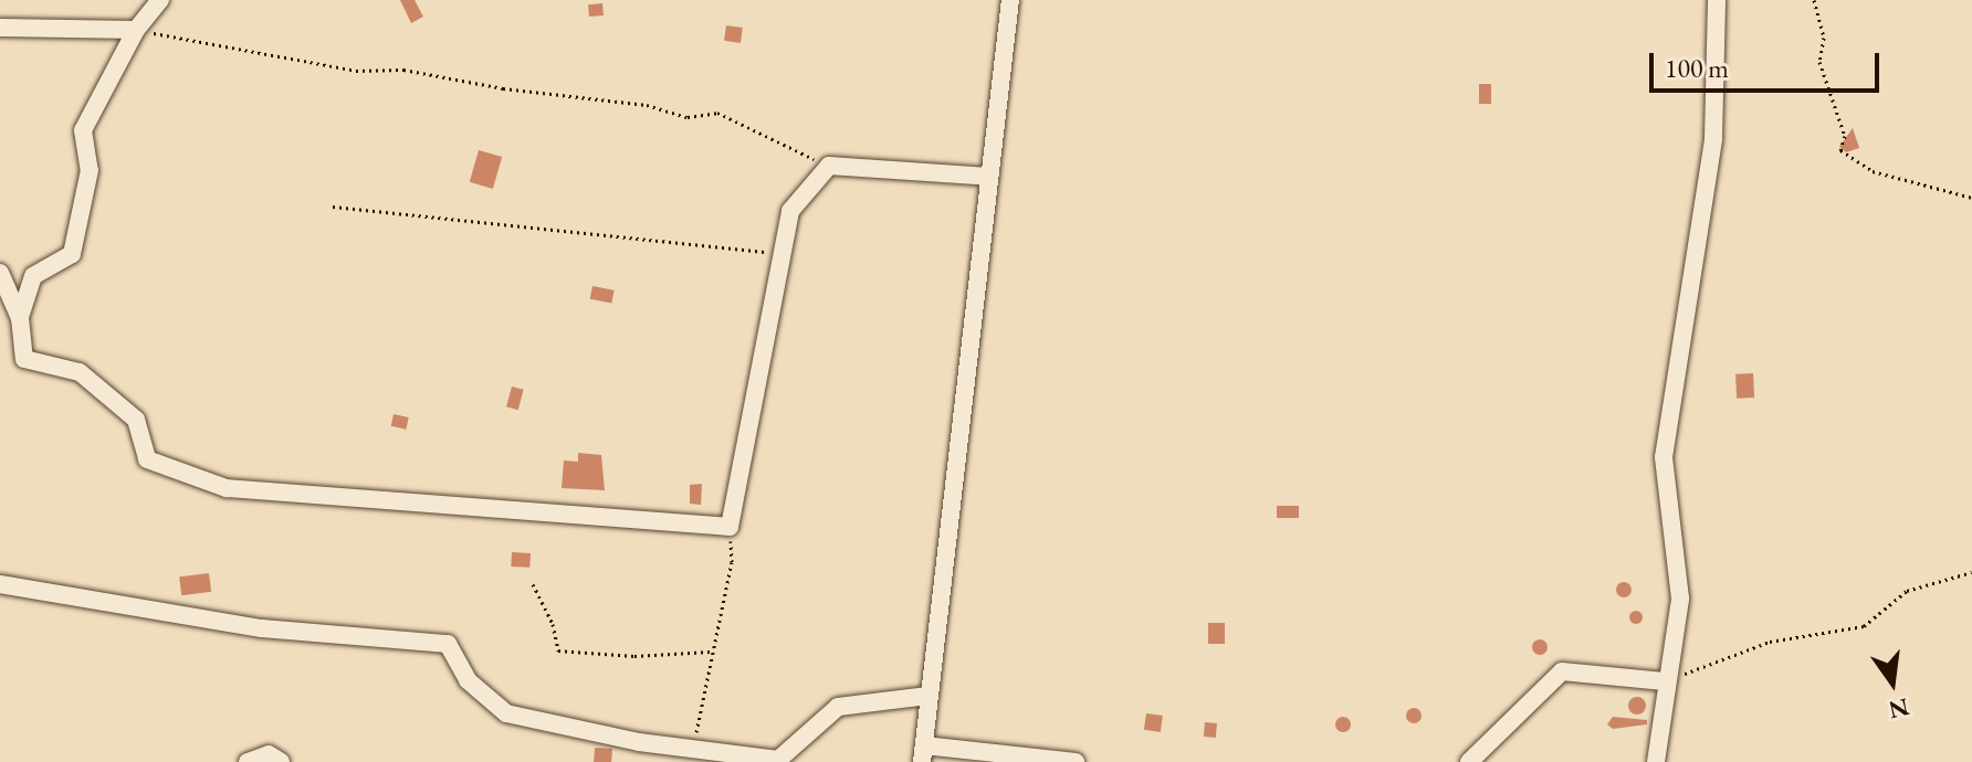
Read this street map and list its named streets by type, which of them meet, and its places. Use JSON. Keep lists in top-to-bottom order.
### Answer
{
  "scale_bar": "100 m",
  "north": "bottom"
}
